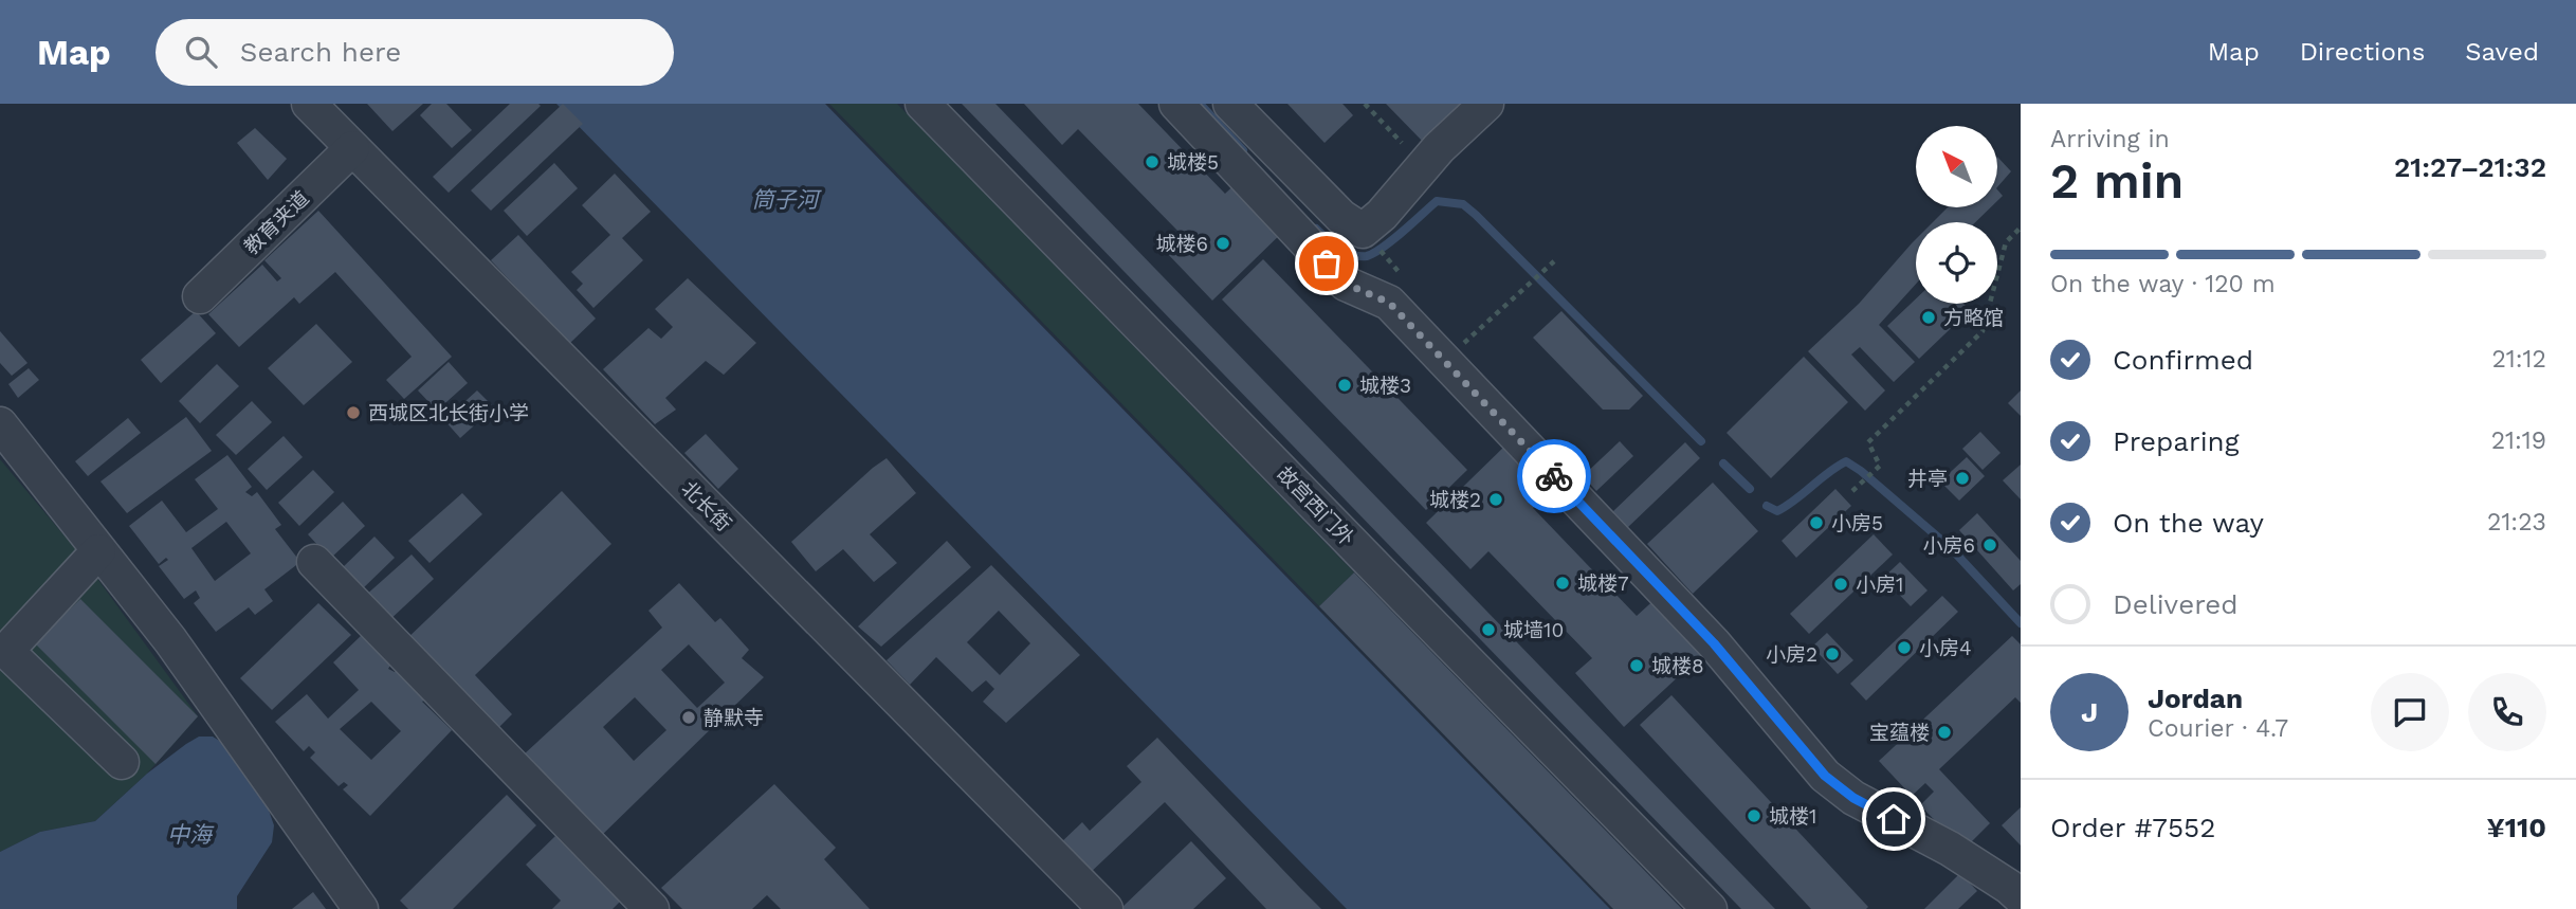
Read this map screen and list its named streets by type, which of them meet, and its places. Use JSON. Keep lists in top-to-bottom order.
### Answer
{
  "streets": {
    "street": ["教育夹道", "北长街", "故宫西门外"]
  },
  "crossings": [
    ["教育夹道", "北长街"]
  ],
  "water": ["筒子河", "中海"],
  "places": [
    "城楼5",
    "城楼6",
    "方略馆",
    "城楼3",
    "西城区北长街小学",
    "井亭",
    "城楼2",
    "小房5",
    "小房6",
    "城楼7",
    "小房1",
    "城墙10",
    "小房4",
    "小房2",
    "城楼8",
    "静默寺",
    "宝蕴楼",
    "城楼1"
  ],
  "north": "top left",
  "page": {
    "header": "Map",
    "search": "Search here",
    "nav": ["Map", "Directions", "Saved"],
    "heading": ["2 min", "Arriving in", "21:27–21:32"],
    "panel": [
      "Jordan",
      "Courier · 4.7",
      "Order #7552",
      "¥110"
    ],
    "bar": "On the way · 120 m",
    "list": [
      ["Confirmed", "21:12"],
      ["Preparing", "21:19"],
      ["On the way", "21:23"],
      "Delivered"
    ],
    "round": "J"
  }
}
